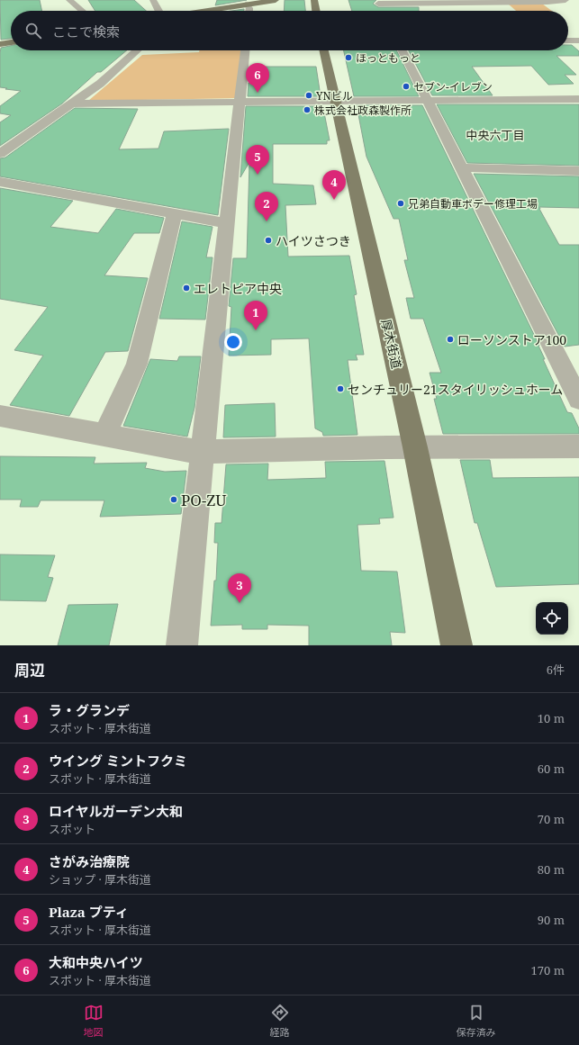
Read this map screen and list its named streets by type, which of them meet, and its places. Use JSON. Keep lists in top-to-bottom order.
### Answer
{
  "streets": {
    "main road": ["厚木街道"]
  },
  "districts": ["中央六丁目"],
  "places": [
    "ほっともっと",
    "セブン-イレブン",
    "YNビル",
    "株式会社政森製作所",
    "兄弟自動車ボデー修理工場",
    "ハイツさつき",
    "エレトピア中央",
    "ローソンストア100",
    "センチュリー21スタイリッシュホーム",
    "PO-ZU"
  ],
  "page": {
    "search": "ここで検索",
    "pins": [
      "6",
      "5",
      "4",
      "2",
      "1",
      "3"
    ],
    "heading": ["周辺", "6件"],
    "list": [
      {
        "mark": "1",
        "name": "ラ・グランデ",
        "note": "スポット · 厚木街道",
        "value": "10 m"
      },
      {
        "mark": "2",
        "name": "ウイング ミントフクミ",
        "note": "スポット · 厚木街道",
        "value": "60 m"
      },
      {
        "mark": "3",
        "name": "ロイヤルガーデン大和",
        "note": "スポット",
        "value": "70 m"
      },
      {
        "mark": "4",
        "name": "さがみ治療院",
        "note": "ショップ · 厚木街道",
        "value": "80 m"
      },
      {
        "mark": "5",
        "name": "Plaza プティ",
        "note": "スポット · 厚木街道",
        "value": "90 m"
      },
      {
        "mark": "6",
        "name": "大和中央ハイツ",
        "note": "スポット · 厚木街道",
        "value": "170 m"
      }
    ],
    "nav": ["地図", "経路", "保存済み"]
  }
}
